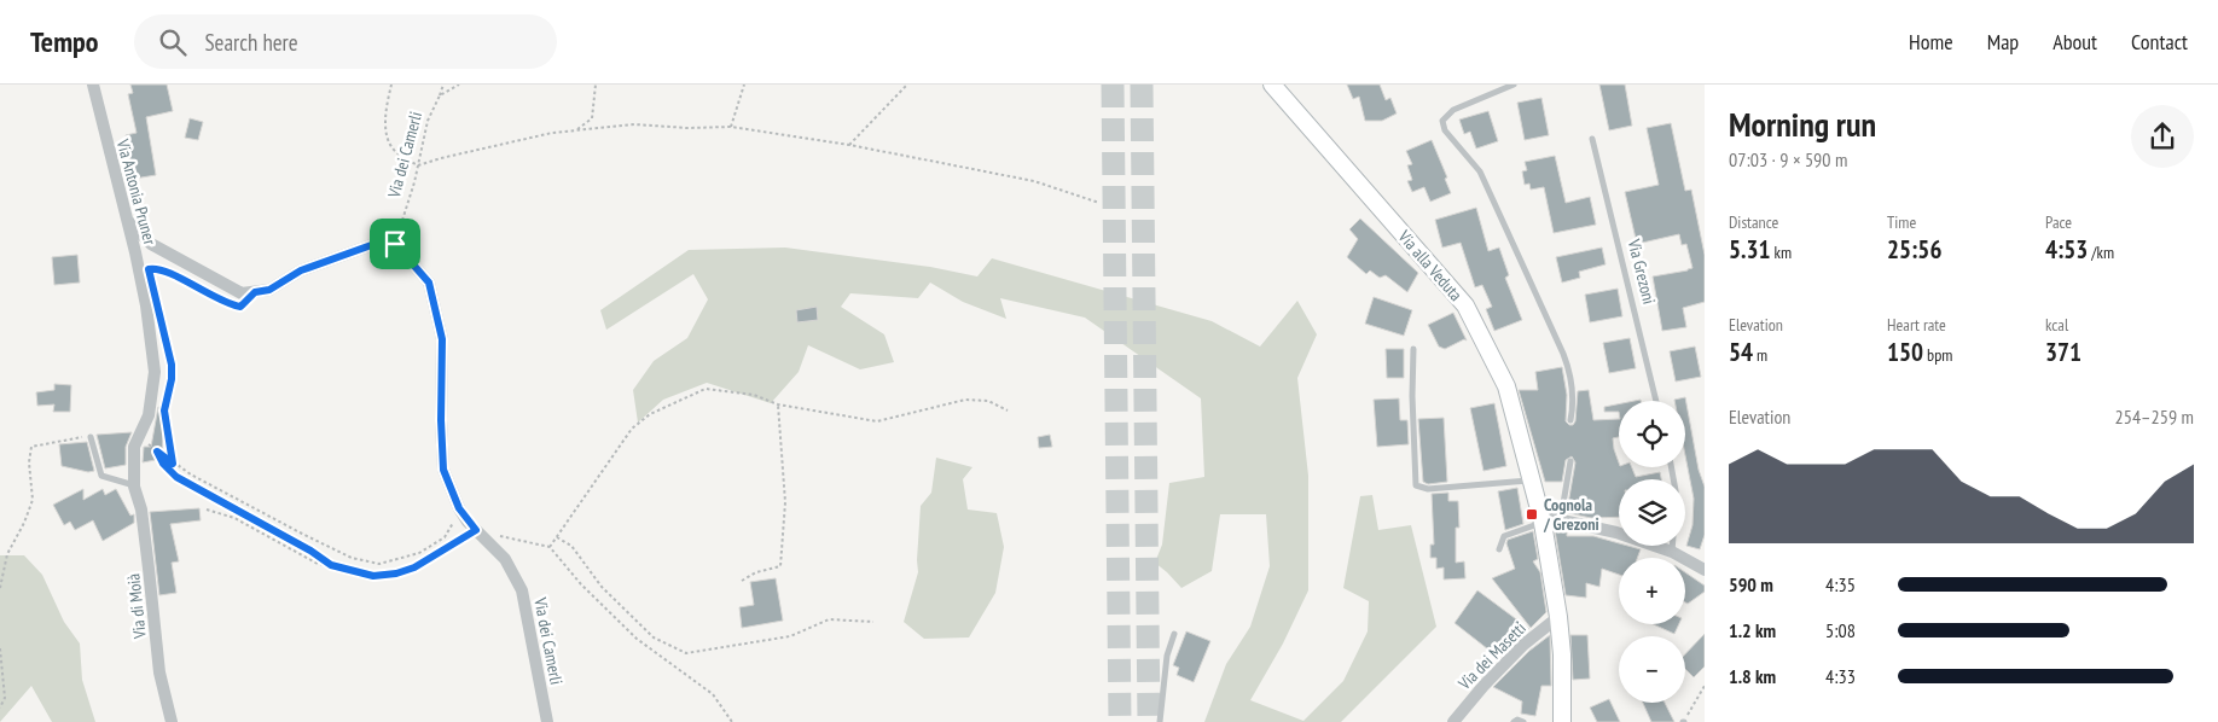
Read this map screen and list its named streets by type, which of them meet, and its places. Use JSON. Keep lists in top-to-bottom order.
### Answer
{
  "streets": {
    "street": [
      "Via dei Camerli",
      "Via Antonia Pruner",
      "Via alla Veduta",
      "Via di Moià",
      "Via dei Masetti"
    ],
    "lane": ["Via Grezoni"]
  },
  "crossings": [
    ["Via Antonia Pruner", "Via di Moià"],
    ["Via alla Veduta", "Via dei Masetti"]
  ],
  "places": {
    "transit": ["Cognola / Grezoni"]
  },
  "page": {
    "header": "Tempo",
    "search": "Search here",
    "nav": [
      "Home",
      "Map",
      "About",
      "Contact"
    ],
    "heading": ["Morning run", "07:03 · 9 × 590 m"],
    "stats": [
      ["Distance", "5.31 km"],
      ["Time", "25:56"],
      ["Pace", "4:53 /km"],
      ["Elevation", "54 m"],
      ["Heart rate", "150 bpm"],
      ["kcal", "371"]
    ],
    "chart": ["Elevation", "254–259 m"],
    "map_buttons": ["+", "−"],
    "list": [
      {
        "name": "590 m",
        "note": "4:35"
      },
      {
        "name": "1.2 km",
        "note": "5:08"
      },
      {
        "name": "1.8 km",
        "note": "4:33"
      }
    ]
  }
}
